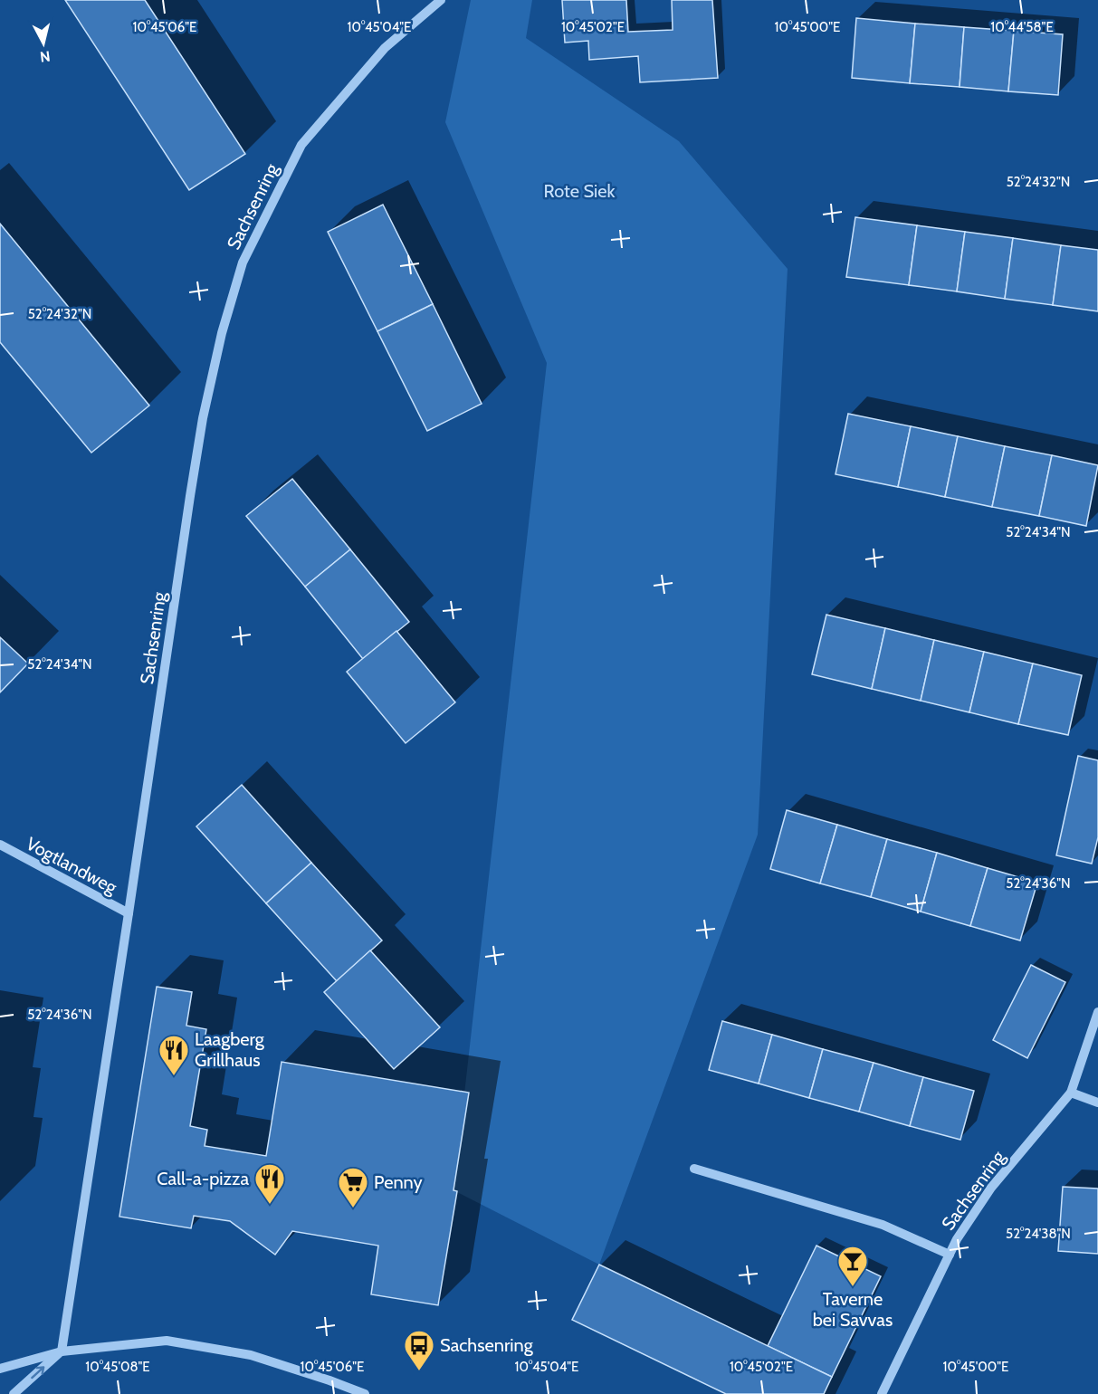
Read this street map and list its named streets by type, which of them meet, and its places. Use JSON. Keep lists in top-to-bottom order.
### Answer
{
  "streets": {
    "street": ["Sachsenring", "Vogtlandweg"]
  },
  "crossings": [
    ["Sachsenring", "Vogtlandweg"]
  ],
  "parks": ["Rote Siek"],
  "places": {
    "restaurant": ["Laagberg Grillhaus", "Call-a-pizza"],
    "supermarket": ["Penny"],
    "bar": ["Taverne bei Savvas"],
    "bus stop": ["Sachsenring"]
  },
  "north": "bottom",
  "coordinates": [
    "10°45'06\"E",
    "10°45'04\"E",
    "10°45'02\"E",
    "10°45'00\"E",
    "10°44'58\"E",
    "52°24'32\"N",
    "52°24'34\"N",
    "52°24'36\"N",
    "52°24'38\"N",
    "10°45'08\"E"
  ]
}
